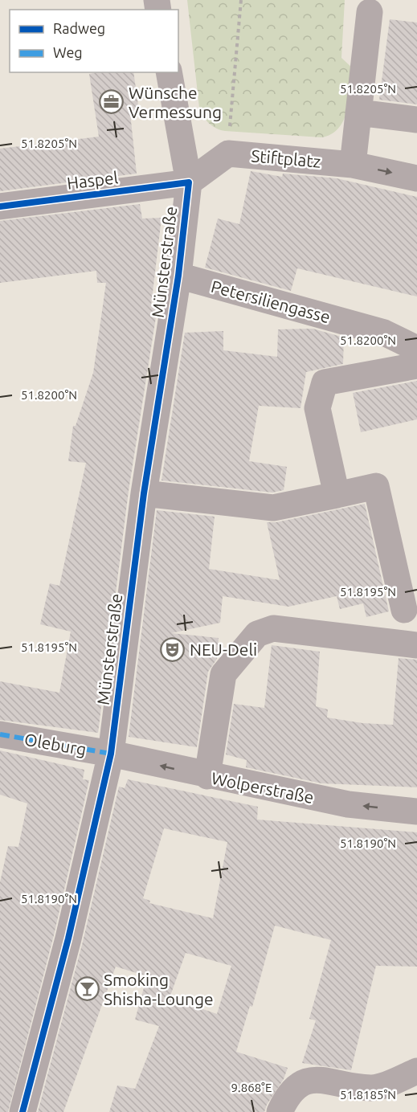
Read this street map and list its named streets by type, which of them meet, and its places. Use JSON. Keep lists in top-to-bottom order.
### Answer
{
  "streets": {
    "street": [
      "Stiftplatz",
      "Haspel",
      "Münsterstraße",
      "Petersiliengasse",
      "Oleburg",
      "Wolperstraße"
    ]
  },
  "crossings": [
    ["Stiftplatz", "Haspel"],
    ["Stiftplatz", "Münsterstraße"],
    ["Haspel", "Münsterstraße"],
    ["Münsterstraße", "Petersiliengasse"],
    ["Münsterstraße", "Oleburg"],
    ["Münsterstraße", "Wolperstraße"],
    ["Oleburg", "Wolperstraße"]
  ],
  "one_way": ["Wolperstraße"],
  "places": {
    "office": ["Wünsche Vermessung"],
    "theatre": ["NEU-Deli"],
    "bar": ["Smoking Shisha-Lounge"]
  },
  "legend": ["Radweg", "Weg"],
  "coordinates": [
    "51.8205°N",
    "51.8200°N",
    "51.8195°N",
    "51.8190°N",
    "9.868°E",
    "51.8185°N"
  ]
}
